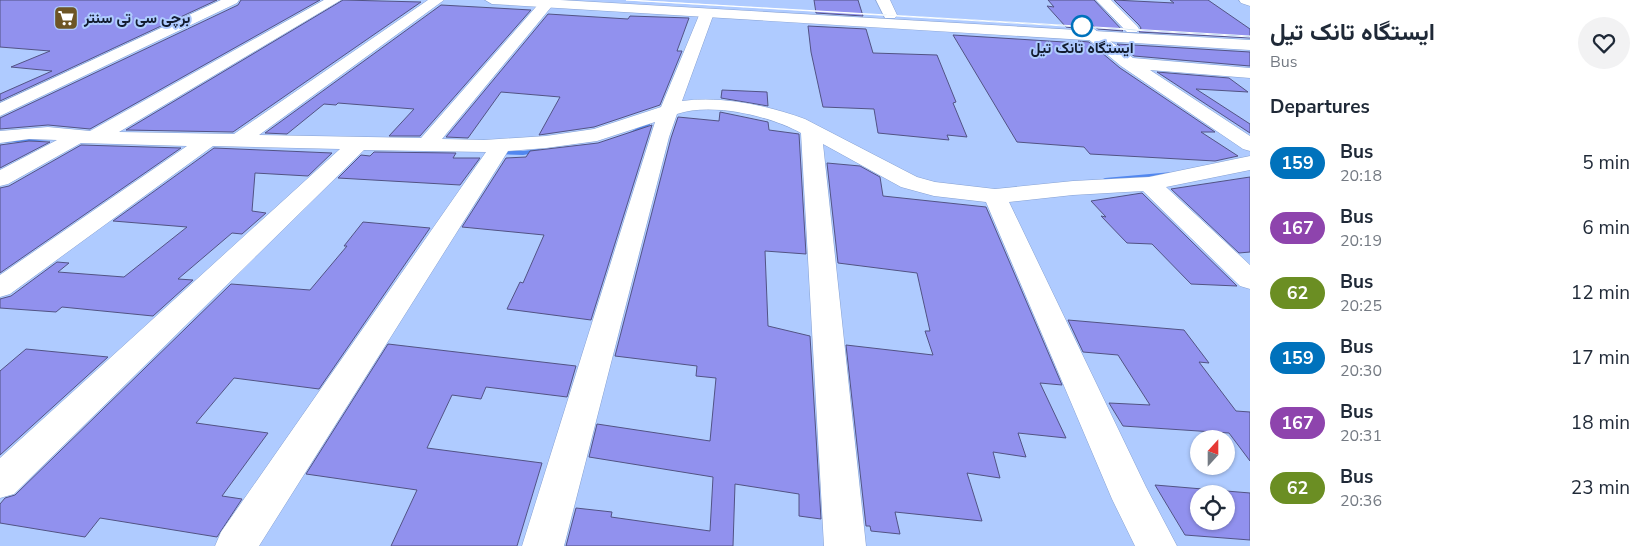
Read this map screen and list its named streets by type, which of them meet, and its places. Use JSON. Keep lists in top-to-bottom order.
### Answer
{
  "places": {
    "supermarket": ["برچی سی تی سنتر"],
    "other": ["ایستگاه تانک تیل"]
  },
  "lines": ["bus line 159"],
  "north": "top",
  "page": {
    "heading": [
      ["ایستگاه تانک تیل", "Bus"],
      "Departures"
    ],
    "list": [
      {
        "mark": "159",
        "name": "Bus",
        "note": "20:18",
        "value": "5 min"
      },
      {
        "mark": "167",
        "name": "Bus",
        "note": "20:19",
        "value": "6 min"
      },
      {
        "mark": "62",
        "name": "Bus",
        "note": "20:25",
        "value": "12 min"
      },
      {
        "mark": "159",
        "name": "Bus",
        "note": "20:30",
        "value": "17 min"
      },
      {
        "mark": "167",
        "name": "Bus",
        "note": "20:31",
        "value": "18 min"
      },
      {
        "mark": "62",
        "name": "Bus",
        "note": "20:36",
        "value": "23 min"
      }
    ]
  }
}
